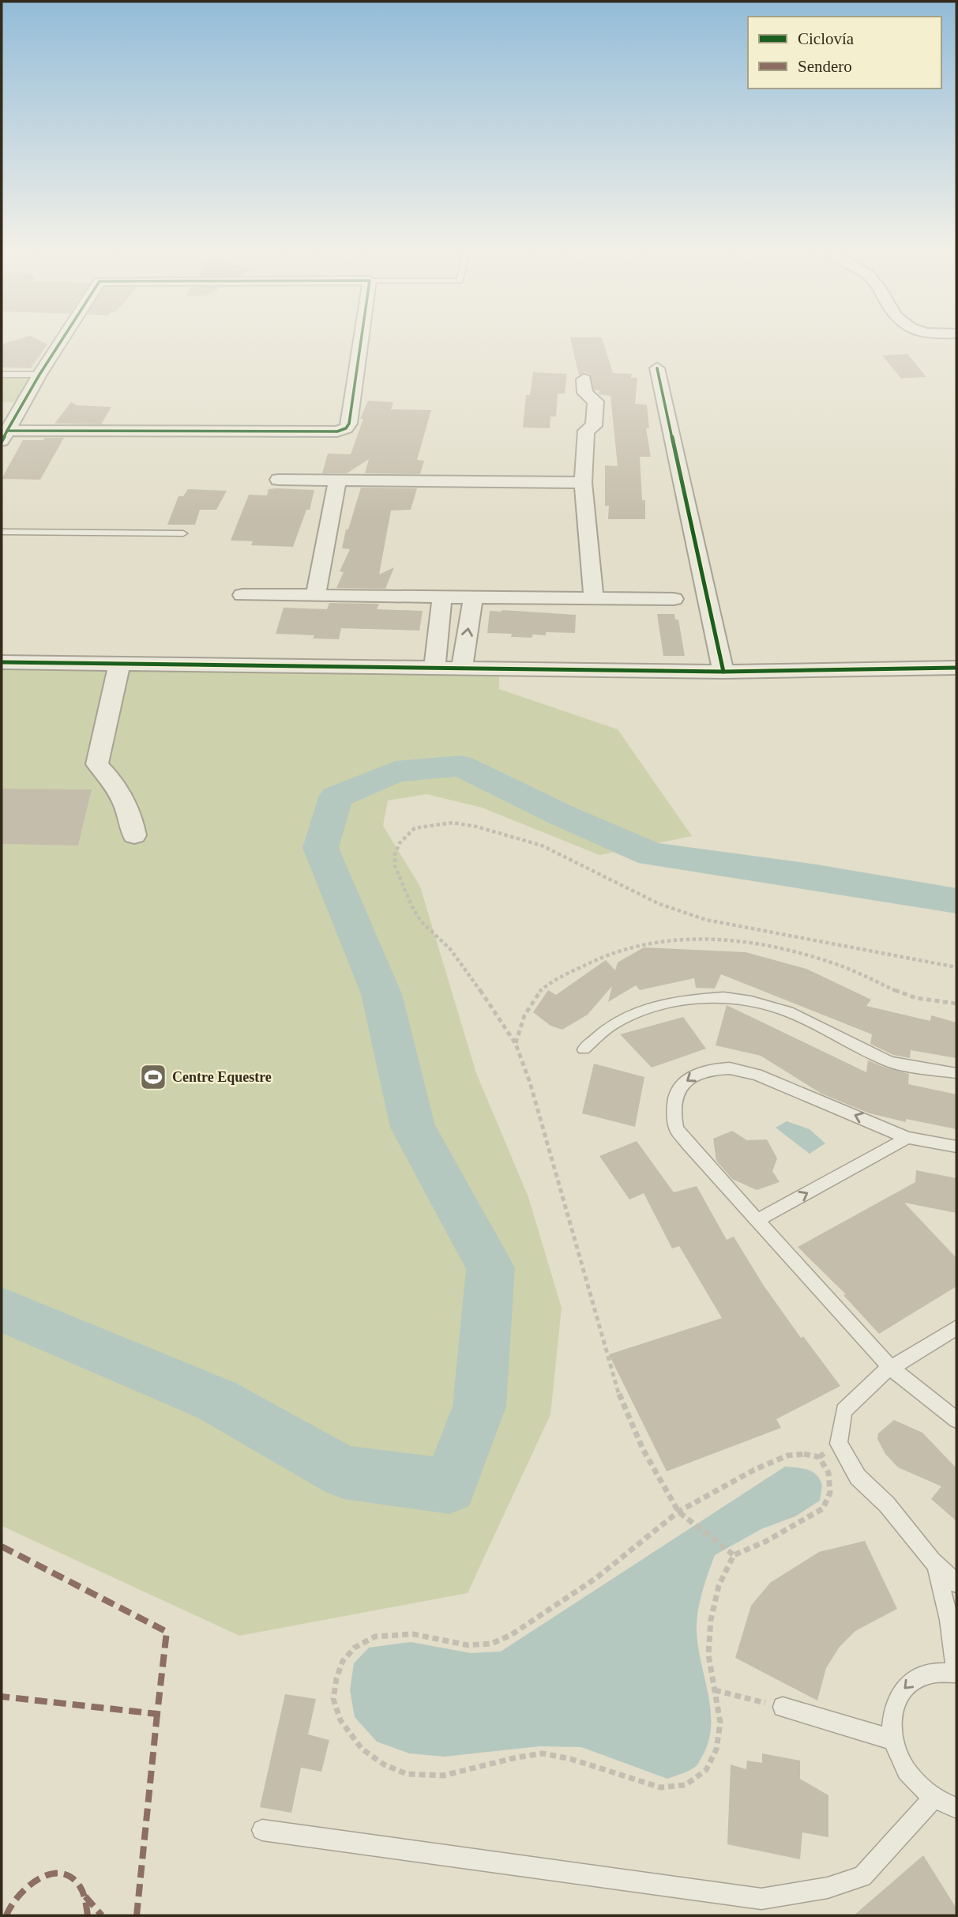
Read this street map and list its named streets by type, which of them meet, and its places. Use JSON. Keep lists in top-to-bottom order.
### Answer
{
  "places": {
    "sports": ["Centre Equestre"]
  },
  "legend": ["Ciclovía", "Sendero"]
}
